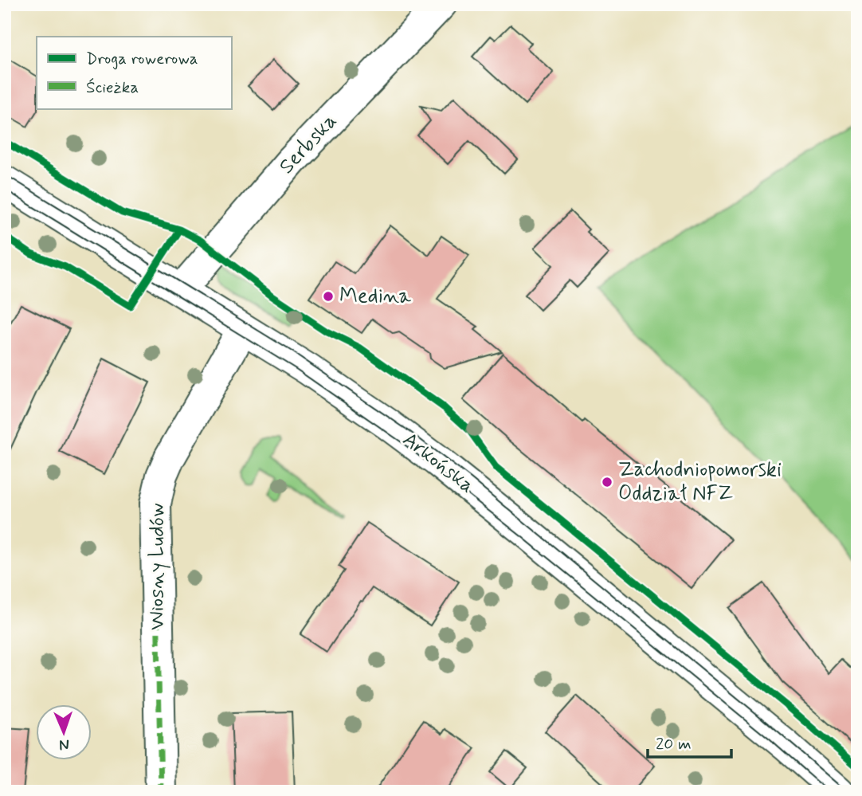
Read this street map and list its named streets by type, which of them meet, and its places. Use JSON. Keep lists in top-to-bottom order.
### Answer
{
  "streets": {
    "street": ["Serbska", "Arkońska", "Wiosny Ludów"]
  },
  "crossings": [
    ["Serbska", "Arkońska"],
    ["Arkońska", "Wiosny Ludów"]
  ],
  "places": ["Medina", "Zachodniopomorski Oddział NFZ"],
  "legend": ["Droga rowerowa", "Ścieżka"],
  "scale_bar": "20 m",
  "north": "bottom"
}
